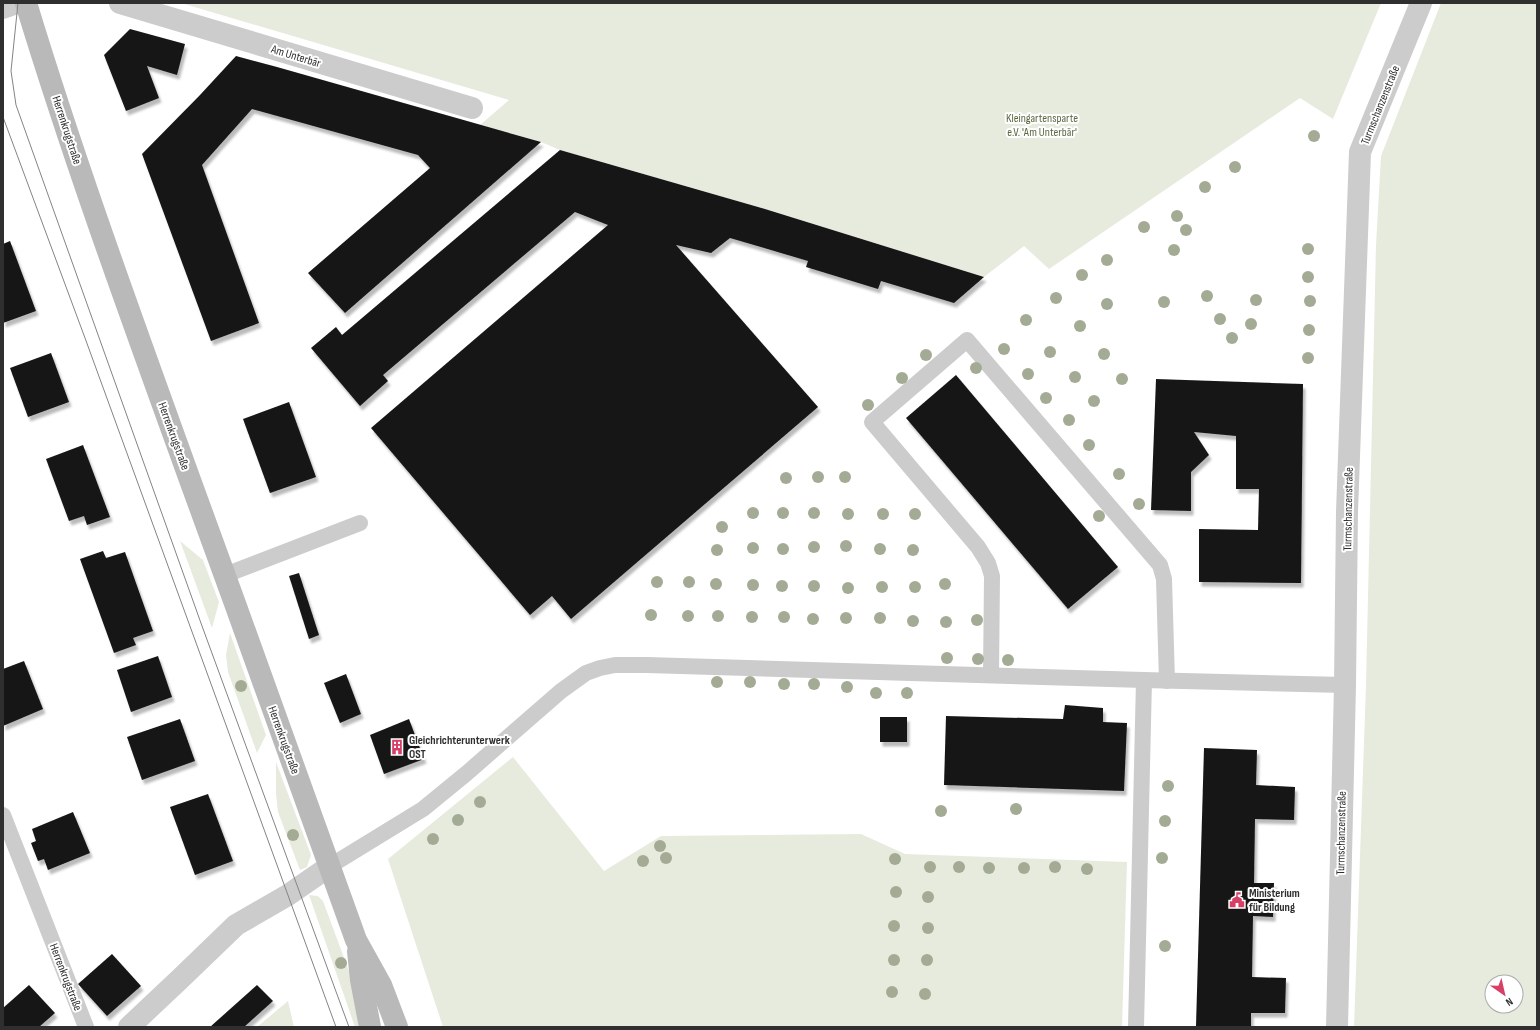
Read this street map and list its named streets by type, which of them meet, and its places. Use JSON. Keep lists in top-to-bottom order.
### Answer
{
  "streets": {
    "street": ["Am Unterbär", "Turmschanzenstraße", "Herrenkrugstraße"]
  },
  "parks": ["Kleingartensparte e.V. 'Am Unterbär'"],
  "places": {
    "building": ["Gleichrichterunterwerk OST"],
    "public building": ["Ministerium für Bildung"]
  },
  "north": "bottom right"
}
